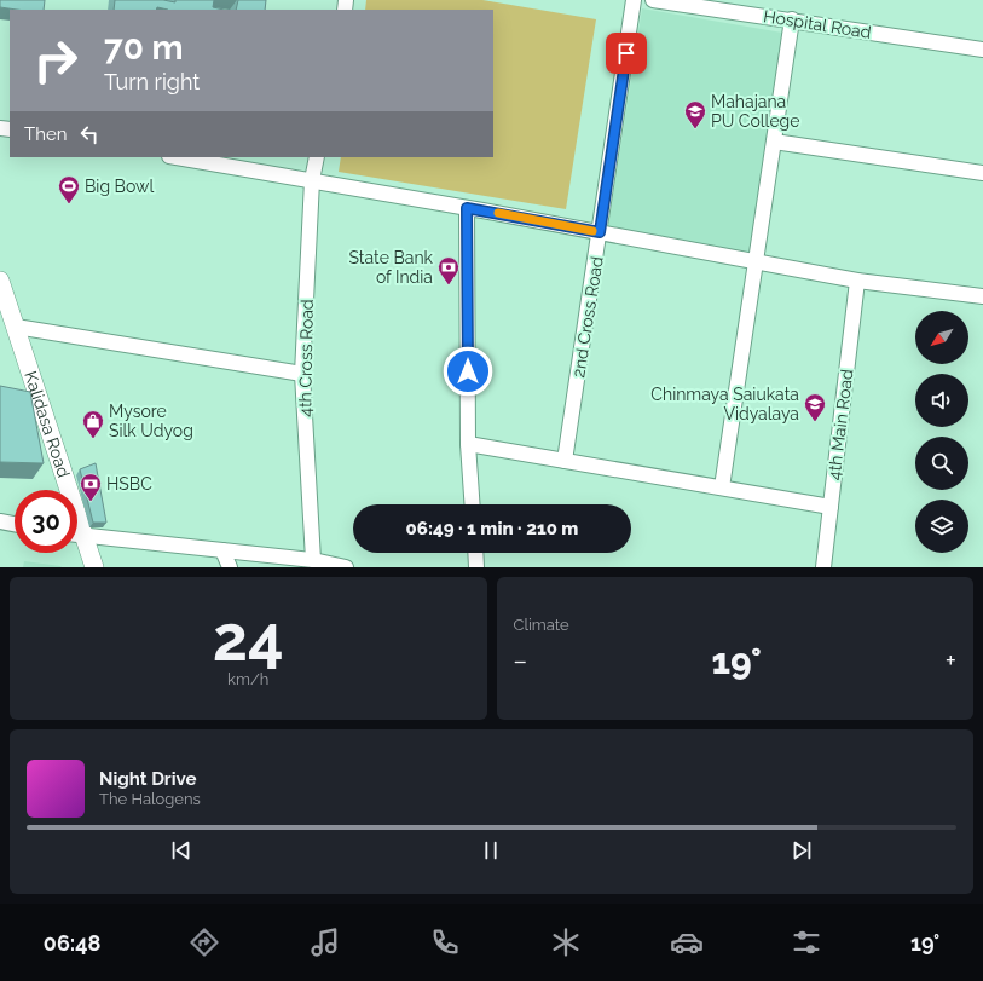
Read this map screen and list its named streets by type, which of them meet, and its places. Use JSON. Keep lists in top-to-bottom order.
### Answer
{
  "streets": {
    "street": [
      "Hospital Road",
      "2nd Cross Road",
      "4th Cross Road",
      "Kalidasa Road",
      "4th Main Road"
    ]
  },
  "places": {
    "school or university": ["Mahajana PU College", "Chinmaya Saiukata Vidyalaya"],
    "sports": ["Big Bowl"],
    "bank": ["State Bank of India", "HSBC"],
    "shop": ["Mysore Silk Udyog"]
  },
  "north": "bottom left",
  "page": {
    "turn": ["70 m", "Turn right"],
    "then": "Then",
    "limit": "30",
    "trip": "06:49 · 1 min · 210 m",
    "tile": [
      ["24", "km/h"],
      "Climate"
    ],
    "heat": ["−", "19°", "+"],
    "song": ["Night Drive", "The Halogens"],
    "tabs": ["06:48", "19°"]
  }
}
